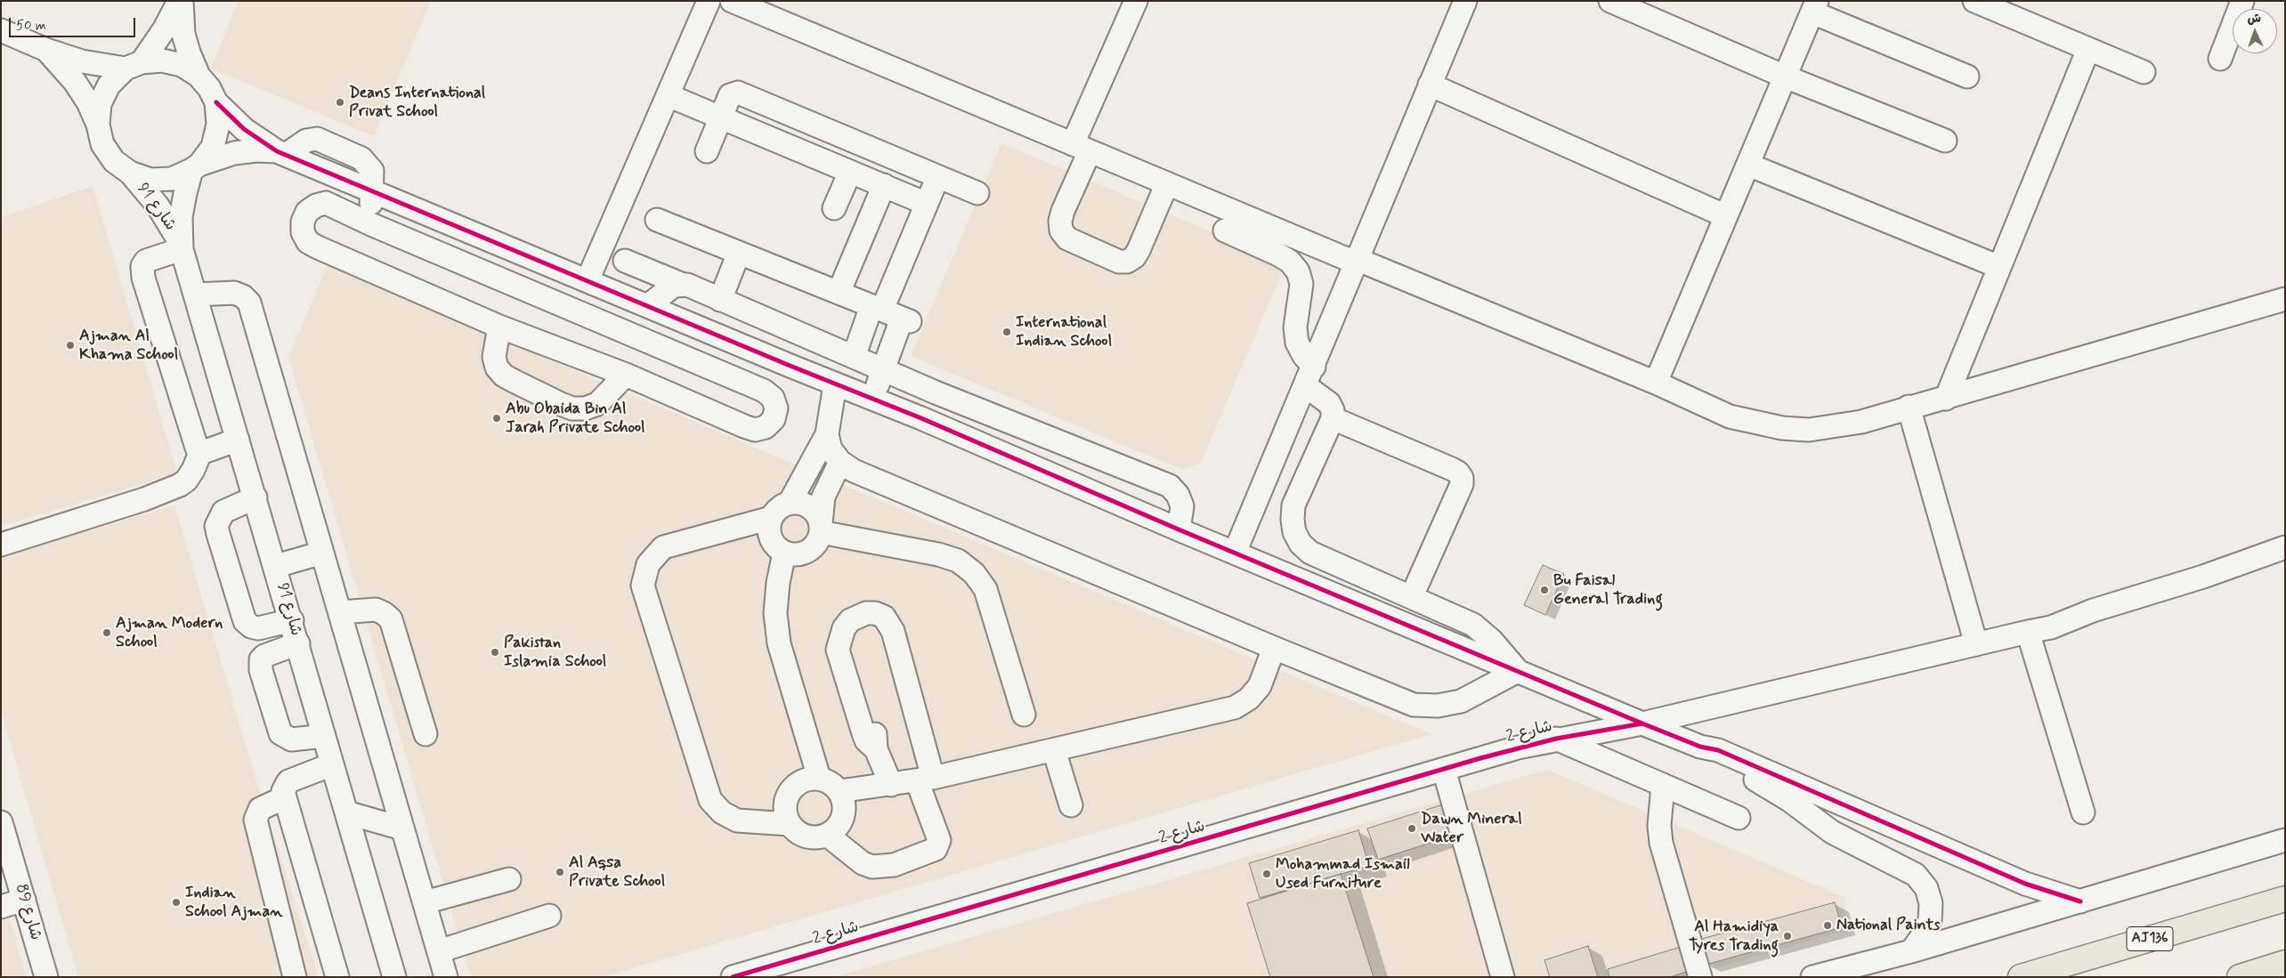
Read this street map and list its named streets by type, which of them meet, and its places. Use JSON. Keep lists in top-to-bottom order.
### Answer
{
  "streets": {
    "main road": ["AJ136"],
    "street": ["شارع 91", "شارع 2", "شارع 89"]
  },
  "places": [
    "Deans International Privat School",
    "International Indian School",
    "Ajman Al Khama School",
    "Abu Obaida Bin Al Jarah Private School",
    "Bu Faisal General Trading",
    "Ajman Modern School",
    "Pakistan Islamia School",
    "Dawn Mineral Water",
    "Al Aqsa Private School",
    "Mohammad Ismail Used Furniture",
    "Indian School Ajman",
    "National Paints",
    "Al Hamidiya Tyres Trading"
  ],
  "scale_bar": "50 m",
  "north": "top"
}
